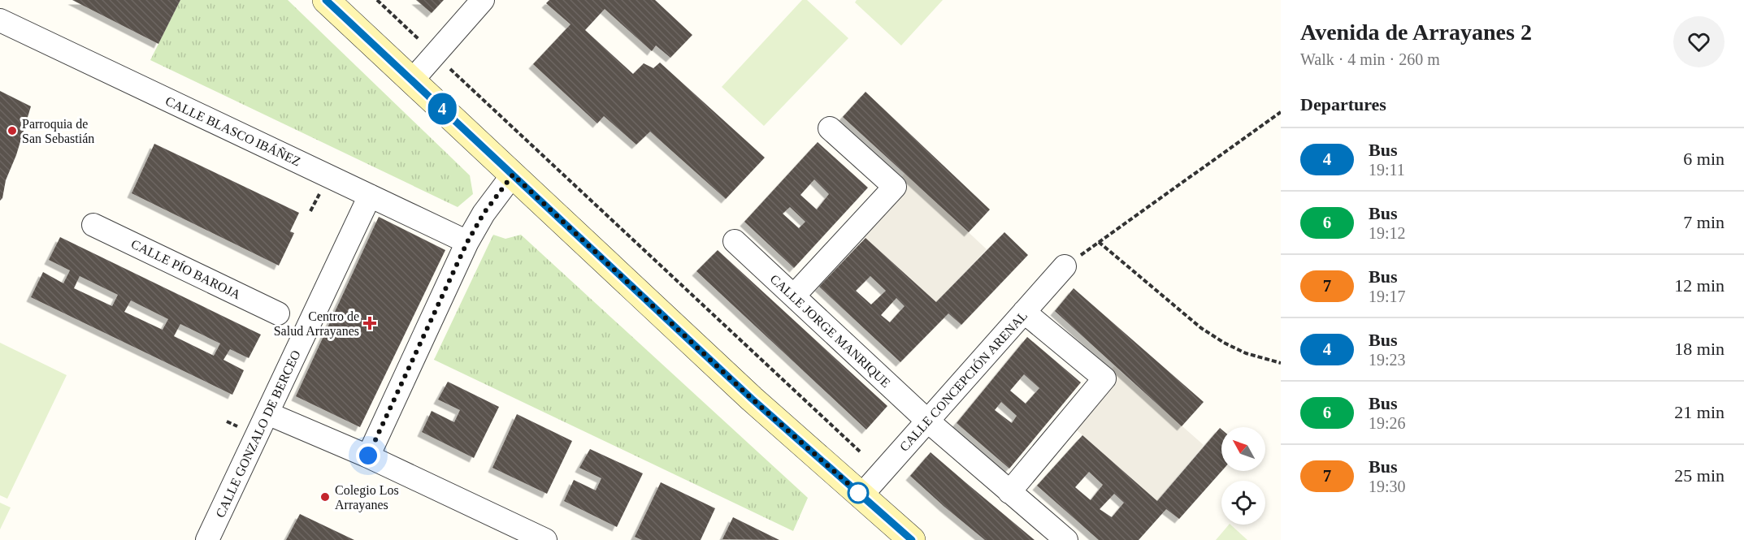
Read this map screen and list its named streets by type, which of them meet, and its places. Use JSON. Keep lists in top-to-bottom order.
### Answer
{
  "streets": {
    "street": [
      "CALLE BLASCO IBÁÑEZ",
      "CALLE PÍO BAROJA",
      "CALLE JORGE MANRIQUE",
      "CALLE CONCEPCIÓN ARENAL",
      "CALLE GONZALO DE BERCEO"
    ]
  },
  "crossings": [
    ["CALLE BLASCO IBÁÑEZ", "CALLE GONZALO DE BERCEO"],
    ["CALLE JORGE MANRIQUE", "CALLE CONCEPCIÓN ARENAL"]
  ],
  "places": {
    "other": ["Parroquia de San Sebastián", "Colegio Los Arrayanes"],
    "health": ["Centro de Salud Arrayanes"]
  },
  "lines": ["bus line 4"],
  "north": "top left",
  "page": {
    "on_map": "4",
    "heading": [
      ["Avenida de Arrayanes 2", "Walk · 4 min · 260 m"],
      "Departures"
    ],
    "list": [
      {
        "mark": "4",
        "name": "Bus",
        "note": "19:11",
        "value": "6 min"
      },
      {
        "mark": "6",
        "name": "Bus",
        "note": "19:12",
        "value": "7 min"
      },
      {
        "mark": "7",
        "name": "Bus",
        "note": "19:17",
        "value": "12 min"
      },
      {
        "mark": "4",
        "name": "Bus",
        "note": "19:23",
        "value": "18 min"
      },
      {
        "mark": "6",
        "name": "Bus",
        "note": "19:26",
        "value": "21 min"
      },
      {
        "mark": "7",
        "name": "Bus",
        "note": "19:30",
        "value": "25 min"
      }
    ]
  }
}
